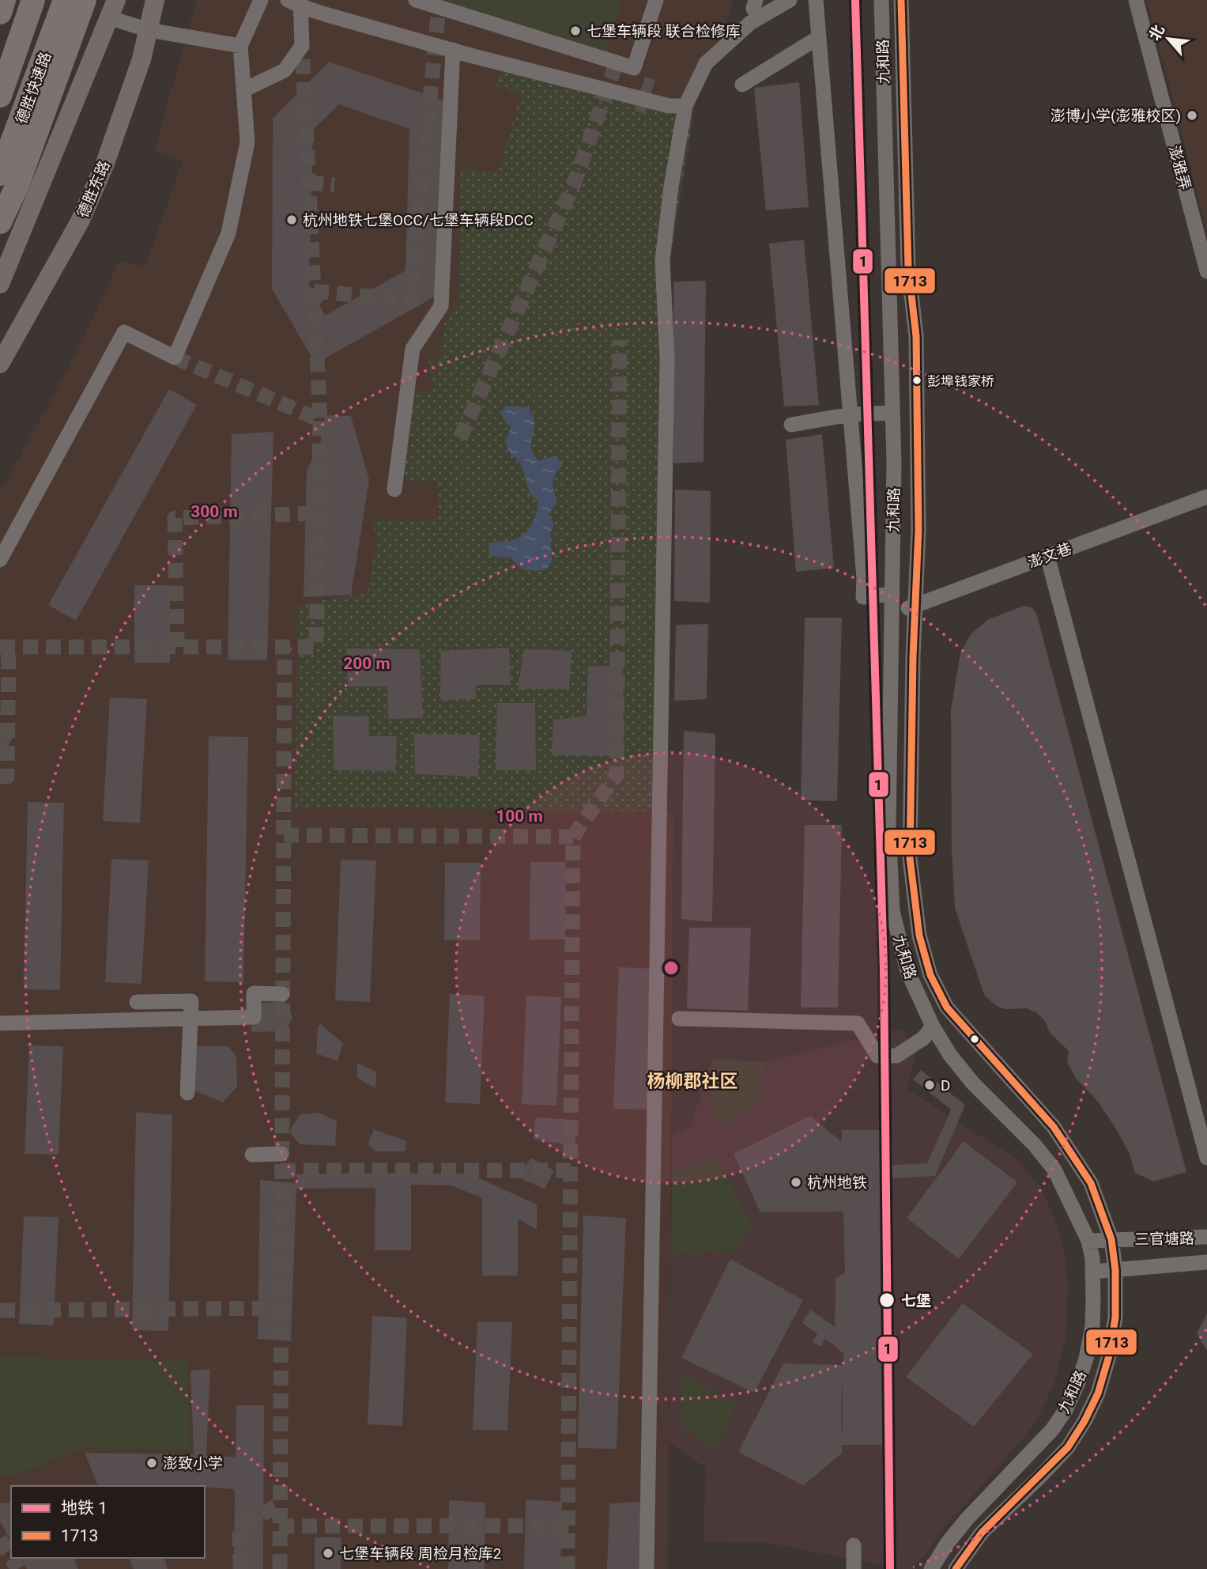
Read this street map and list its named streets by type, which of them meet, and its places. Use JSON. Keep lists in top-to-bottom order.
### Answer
{
  "streets": {
    "highway": ["德胜快速路"],
    "main road": ["德胜东路"],
    "street": [
      "九和路",
      "澎雅弄",
      "澎文巷",
      "三官塘路"
    ]
  },
  "crossings": [
    ["九和路", "澎文巷"],
    ["九和路", "三官塘路"]
  ],
  "districts": ["杨柳郡社区"],
  "places": [
    "七堡车辆段 联合检修库",
    "澎博小学(澎雅校区)",
    "杭州地铁七堡OCC/七堡车辆段DCC",
    "彭埠钱家桥",
    "D",
    "杭州地铁",
    "七堡",
    "澎致小学",
    "七堡车辆段 周检月检库2"
  ],
  "lines": ["metro line 1", "transit line 1713"],
  "legend": ["地铁 1", "1713"],
  "north": "top left",
  "rings": ["300 m", "200 m", "100 m"]
}
